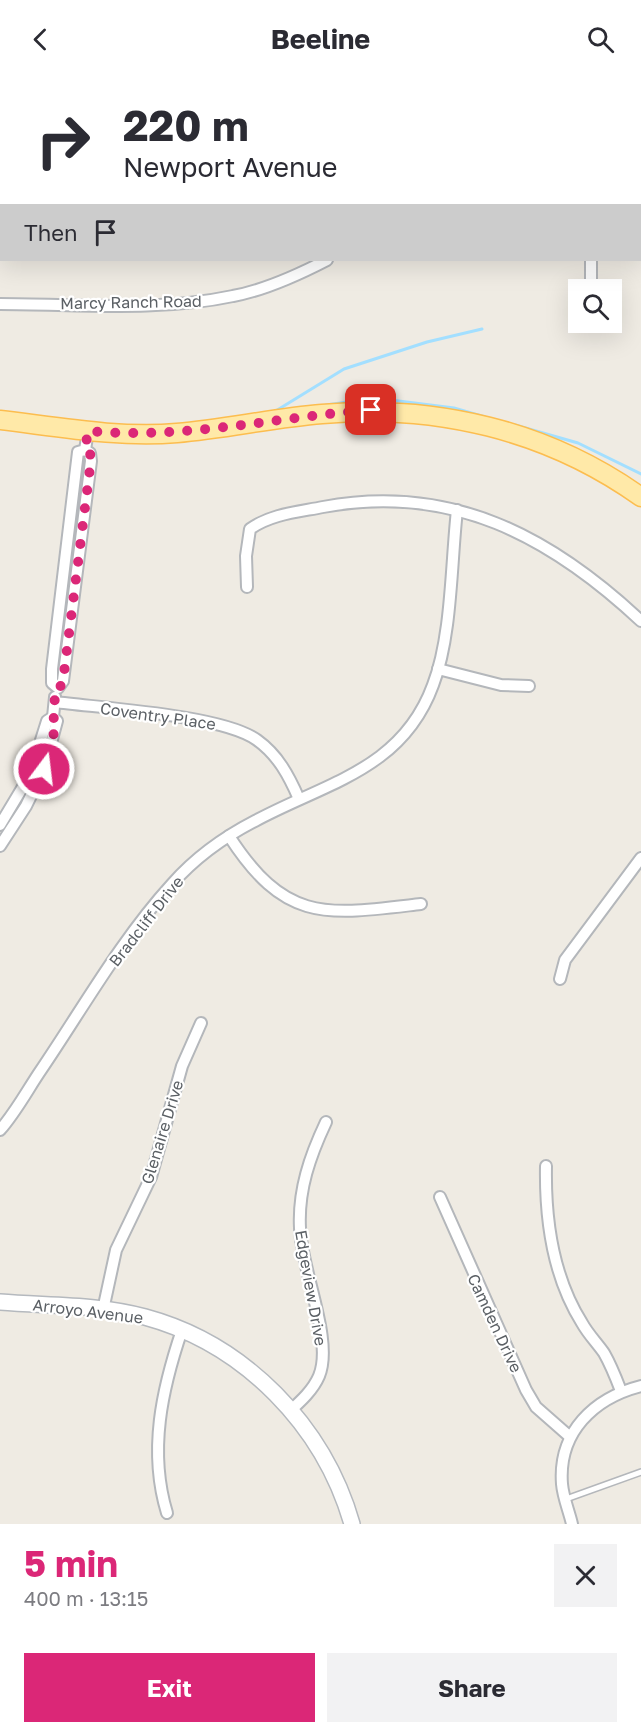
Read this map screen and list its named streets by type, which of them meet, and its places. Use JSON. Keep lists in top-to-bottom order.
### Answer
{
  "streets": {
    "street": [
      "Marcy Ranch Road",
      "Coventry Place",
      "Bradcliff Drive",
      "Glenaire Drive",
      "Edgeview Drive",
      "Arroyo Avenue",
      "Camden Drive"
    ]
  },
  "crossings": [
    ["Coventry Place", "Bradcliff Drive"],
    ["Glenaire Drive", "Arroyo Avenue"],
    ["Edgeview Drive", "Arroyo Avenue"]
  ],
  "page": {
    "header": "Beeline",
    "turn": ["220 m", "Newport Avenue"],
    "then": "Then",
    "heading": ["5 min", "400 m · 13:15"],
    "buttons": ["Exit", "Share"]
  }
}
